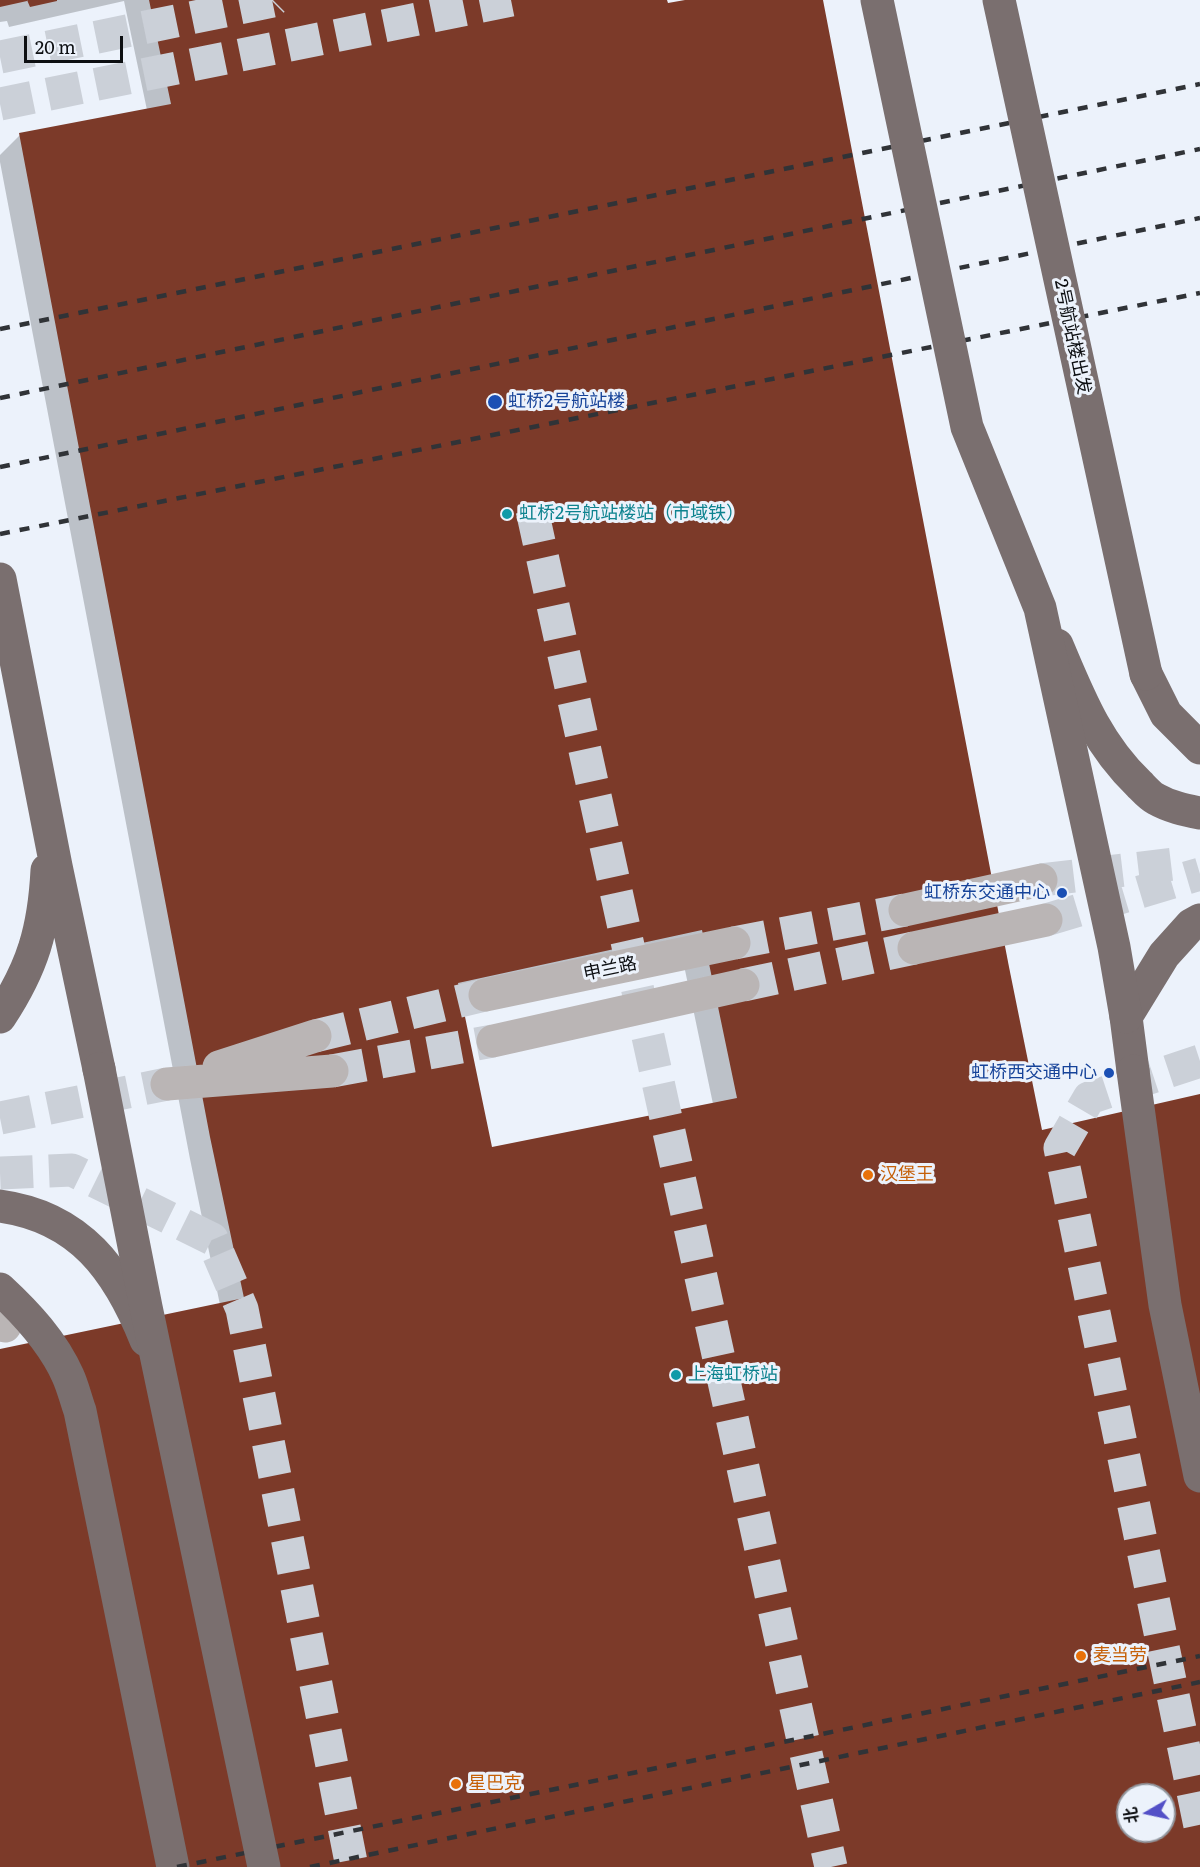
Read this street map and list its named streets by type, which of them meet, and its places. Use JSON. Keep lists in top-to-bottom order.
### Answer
{
  "streets": {
    "highway": ["2号航站楼出发"],
    "street": ["申兰路"]
  },
  "places": [
    "虹桥2号航站楼",
    "虹桥2号航站楼站（市域铁）",
    "虹桥东交通中心",
    "虹桥西交通中心",
    "汉堡王",
    "上海虹桥站",
    "麦当劳",
    "星巴克"
  ],
  "scale_bar": "20 m",
  "north": "left"
}
